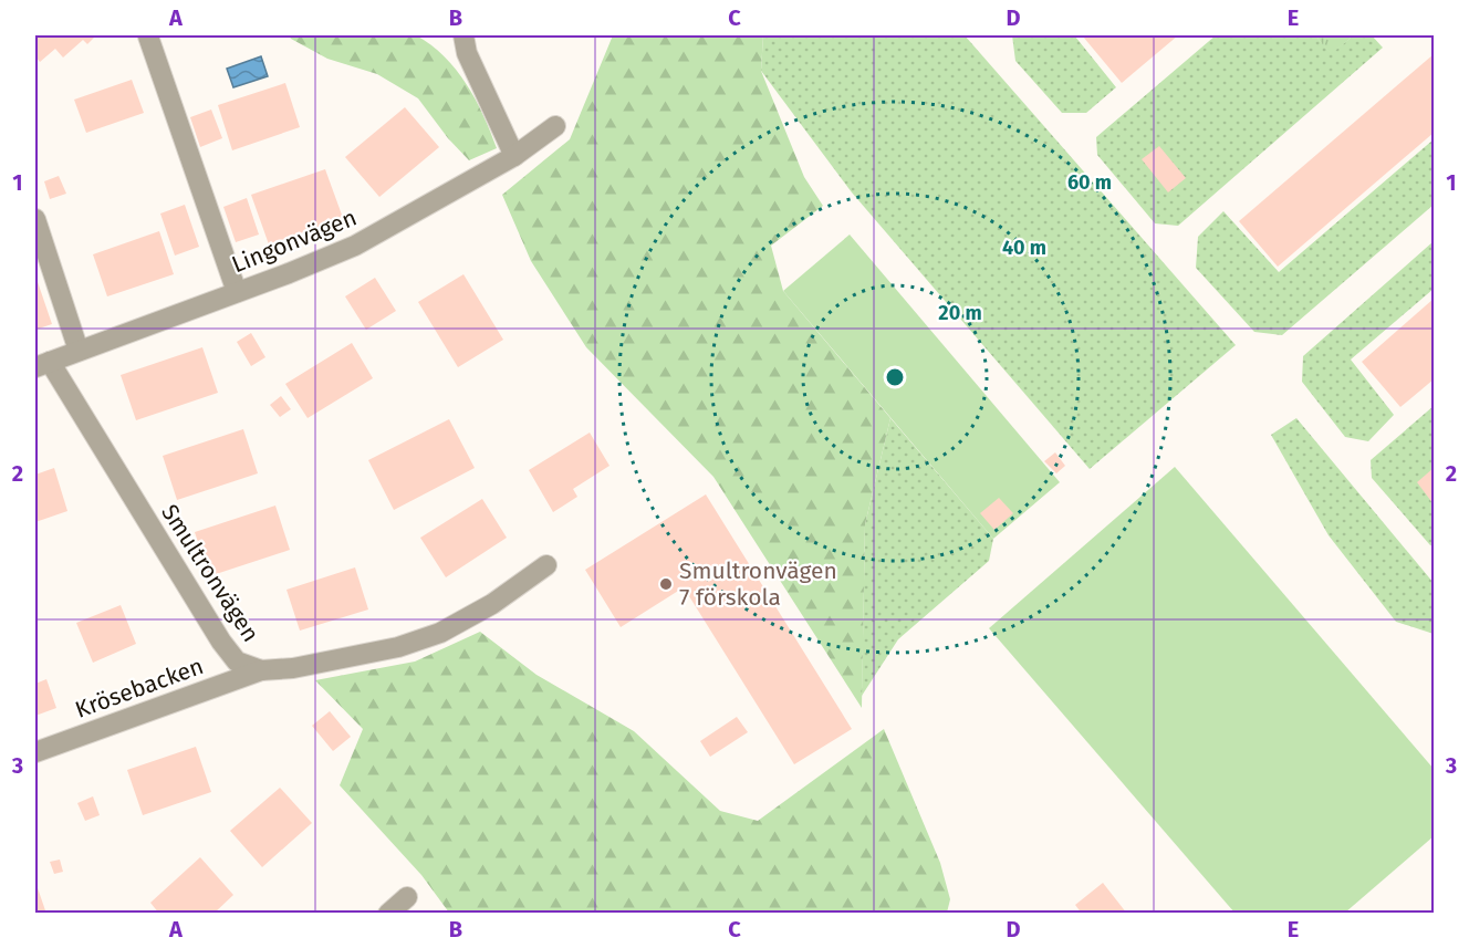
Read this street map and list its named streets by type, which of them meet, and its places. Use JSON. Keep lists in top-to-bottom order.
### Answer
{
  "streets": {
    "street": ["Lingonvägen", "Smultronvägen", "Krösebacken"]
  },
  "crossings": [
    ["Lingonvägen", "Smultronvägen"],
    ["Smultronvägen", "Krösebacken"]
  ],
  "places": ["Smultronvägen 7 förskola"],
  "grid": {
    "columns": [
      "A",
      "B",
      "C",
      "D",
      "E"
    ],
    "rows": ["1", "2", "3"]
  },
  "rings": ["60 m", "40 m", "20 m"]
}
